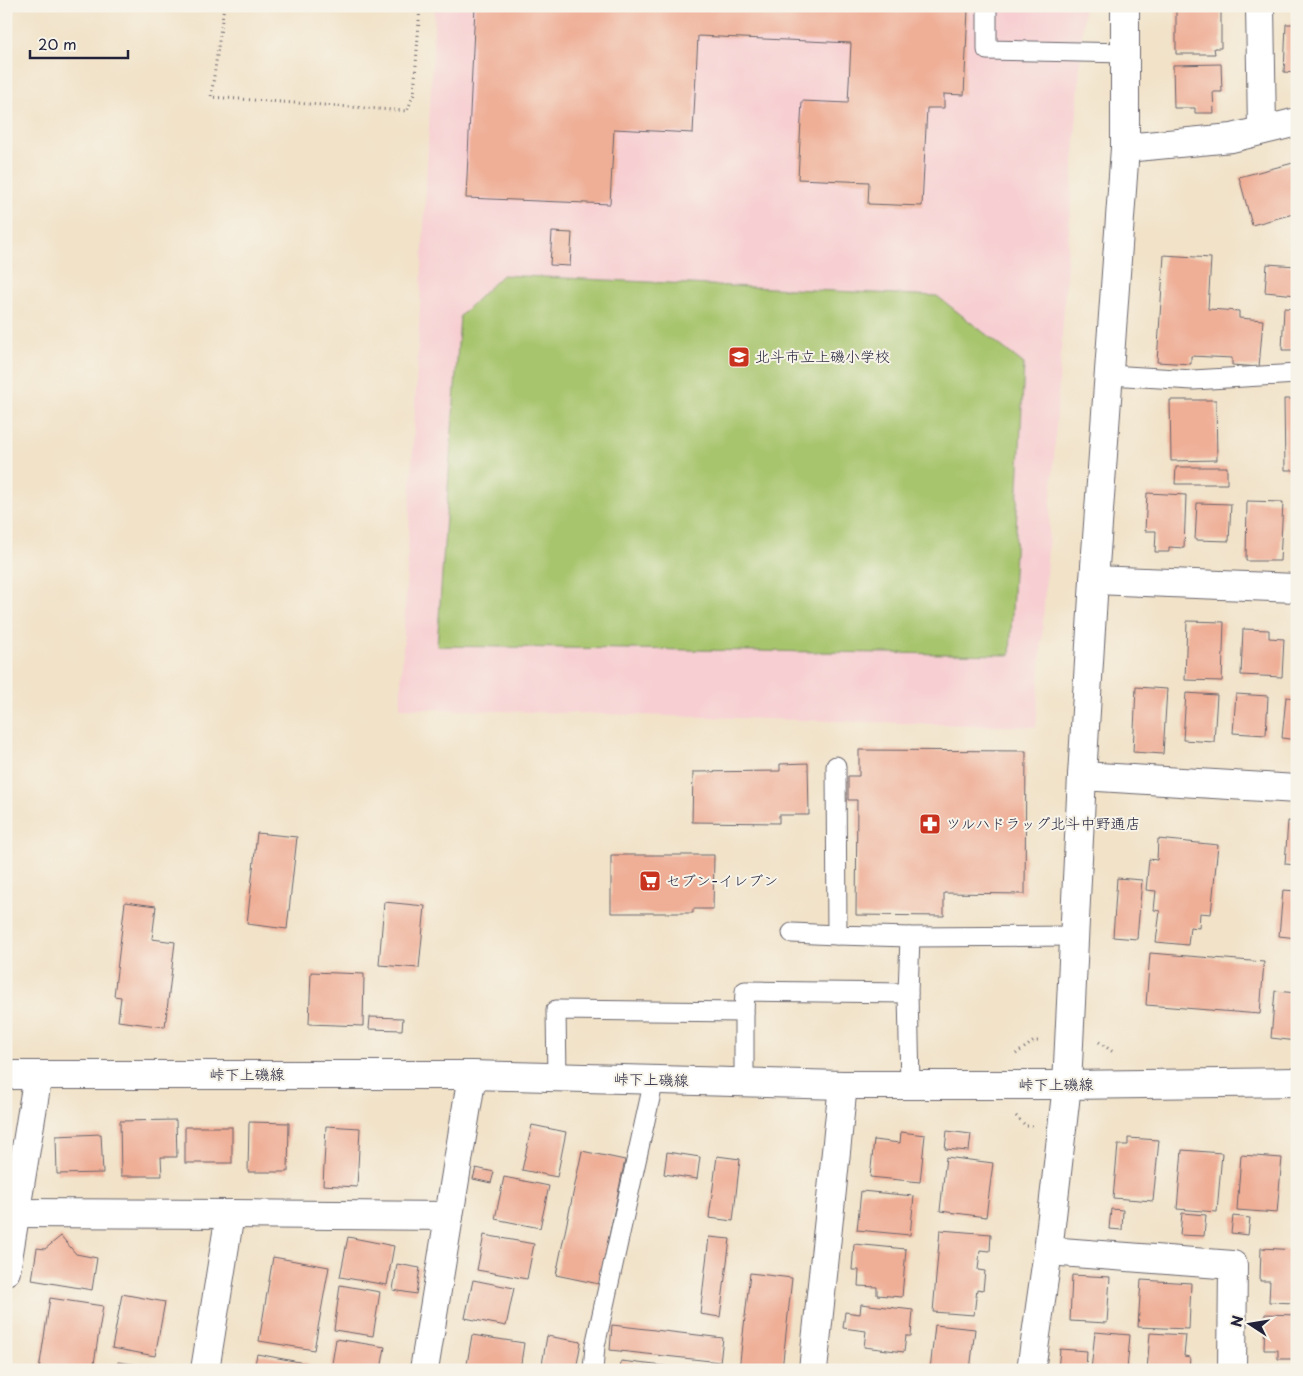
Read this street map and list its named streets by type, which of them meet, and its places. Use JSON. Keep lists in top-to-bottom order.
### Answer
{
  "streets": {
    "street": ["峠下上磯線"]
  },
  "places": {
    "school or university": ["北斗市立上磯小学校"],
    "pharmacy": ["ツルハドラッグ北斗中野通店"],
    "supermarket": ["セブン-イレブン"]
  },
  "scale_bar": "20 m",
  "north": "left"
}
